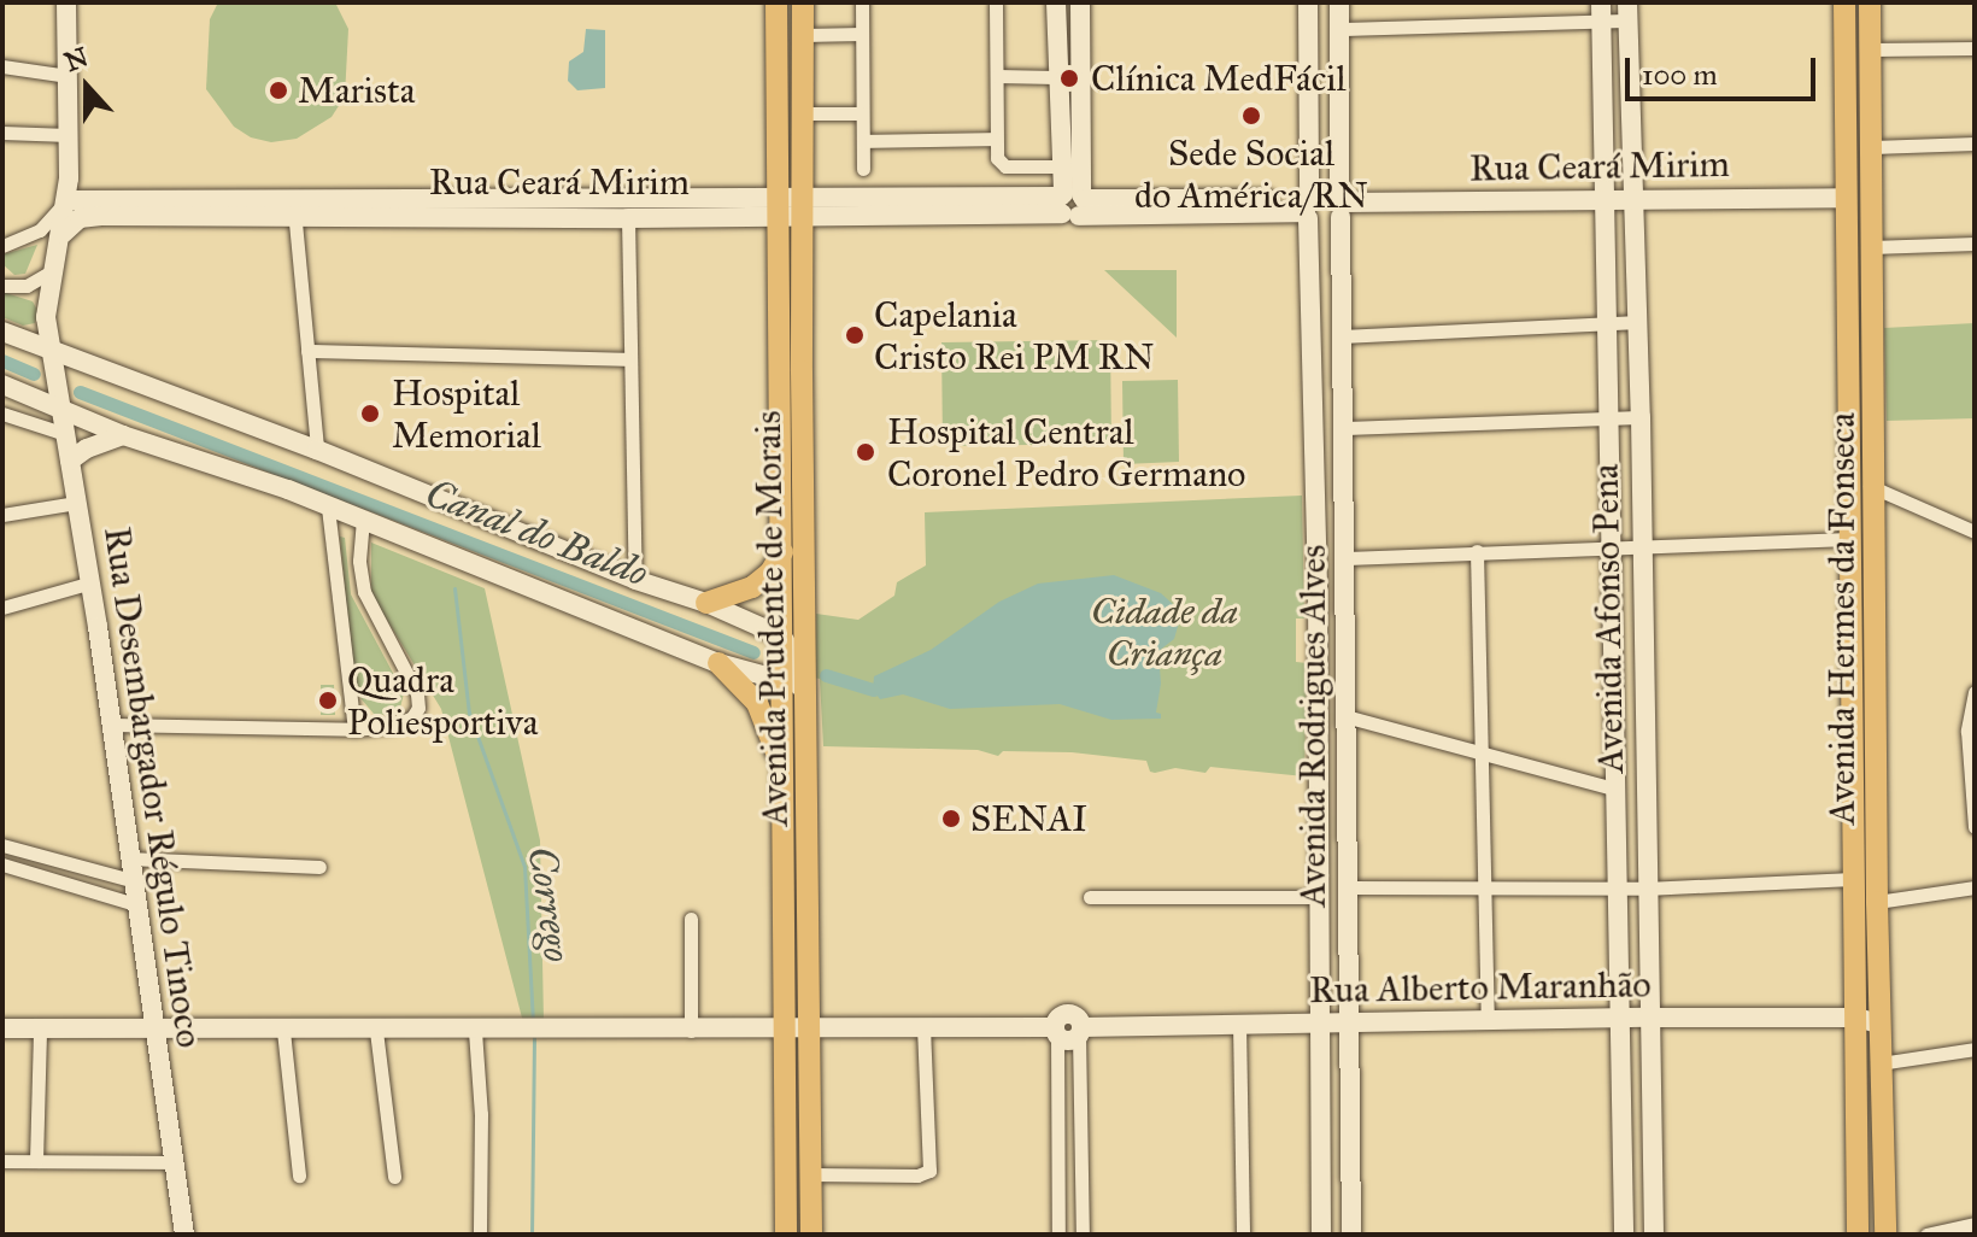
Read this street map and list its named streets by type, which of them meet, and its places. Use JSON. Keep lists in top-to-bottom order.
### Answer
{
  "streets": {
    "main road": [
      "Rua Ceará Mirim",
      "Avenida Prudente de Morais",
      "Avenida Afonso Pena",
      "Avenida Hermes da Fonseca",
      "Avenida Rodrigues Alves",
      "Rua Desembargador Régulo Tinoco",
      "Rua Alberto Maranhão"
    ]
  },
  "crossings": [
    ["Rua Ceará Mirim", "Avenida Prudente de Morais"],
    ["Rua Ceará Mirim", "Avenida Afonso Pena"],
    ["Rua Ceará Mirim", "Avenida Hermes da Fonseca"],
    ["Rua Ceará Mirim", "Avenida Rodrigues Alves"],
    ["Rua Ceará Mirim", "Rua Desembargador Régulo Tinoco"],
    ["Avenida Prudente de Morais", "Rua Alberto Maranhão"],
    ["Avenida Afonso Pena", "Rua Alberto Maranhão"],
    ["Avenida Hermes da Fonseca", "Rua Alberto Maranhão"],
    ["Avenida Rodrigues Alves", "Rua Alberto Maranhão"],
    ["Rua Desembargador Régulo Tinoco", "Rua Alberto Maranhão"]
  ],
  "water": ["Canal do Baldo", "Corrego"],
  "parks": ["Cidade da Criança"],
  "places": [
    "Clínica MedFácil",
    "Marista",
    "Sede Social do América/RN",
    "Capelania Cristo Rei PM RN",
    "Hospital Memorial",
    "Hospital Central Coronel Pedro Germano",
    "Quadra Poliesportiva",
    "SENAI"
  ],
  "scale_bar": "100 m",
  "north": "top"
}
